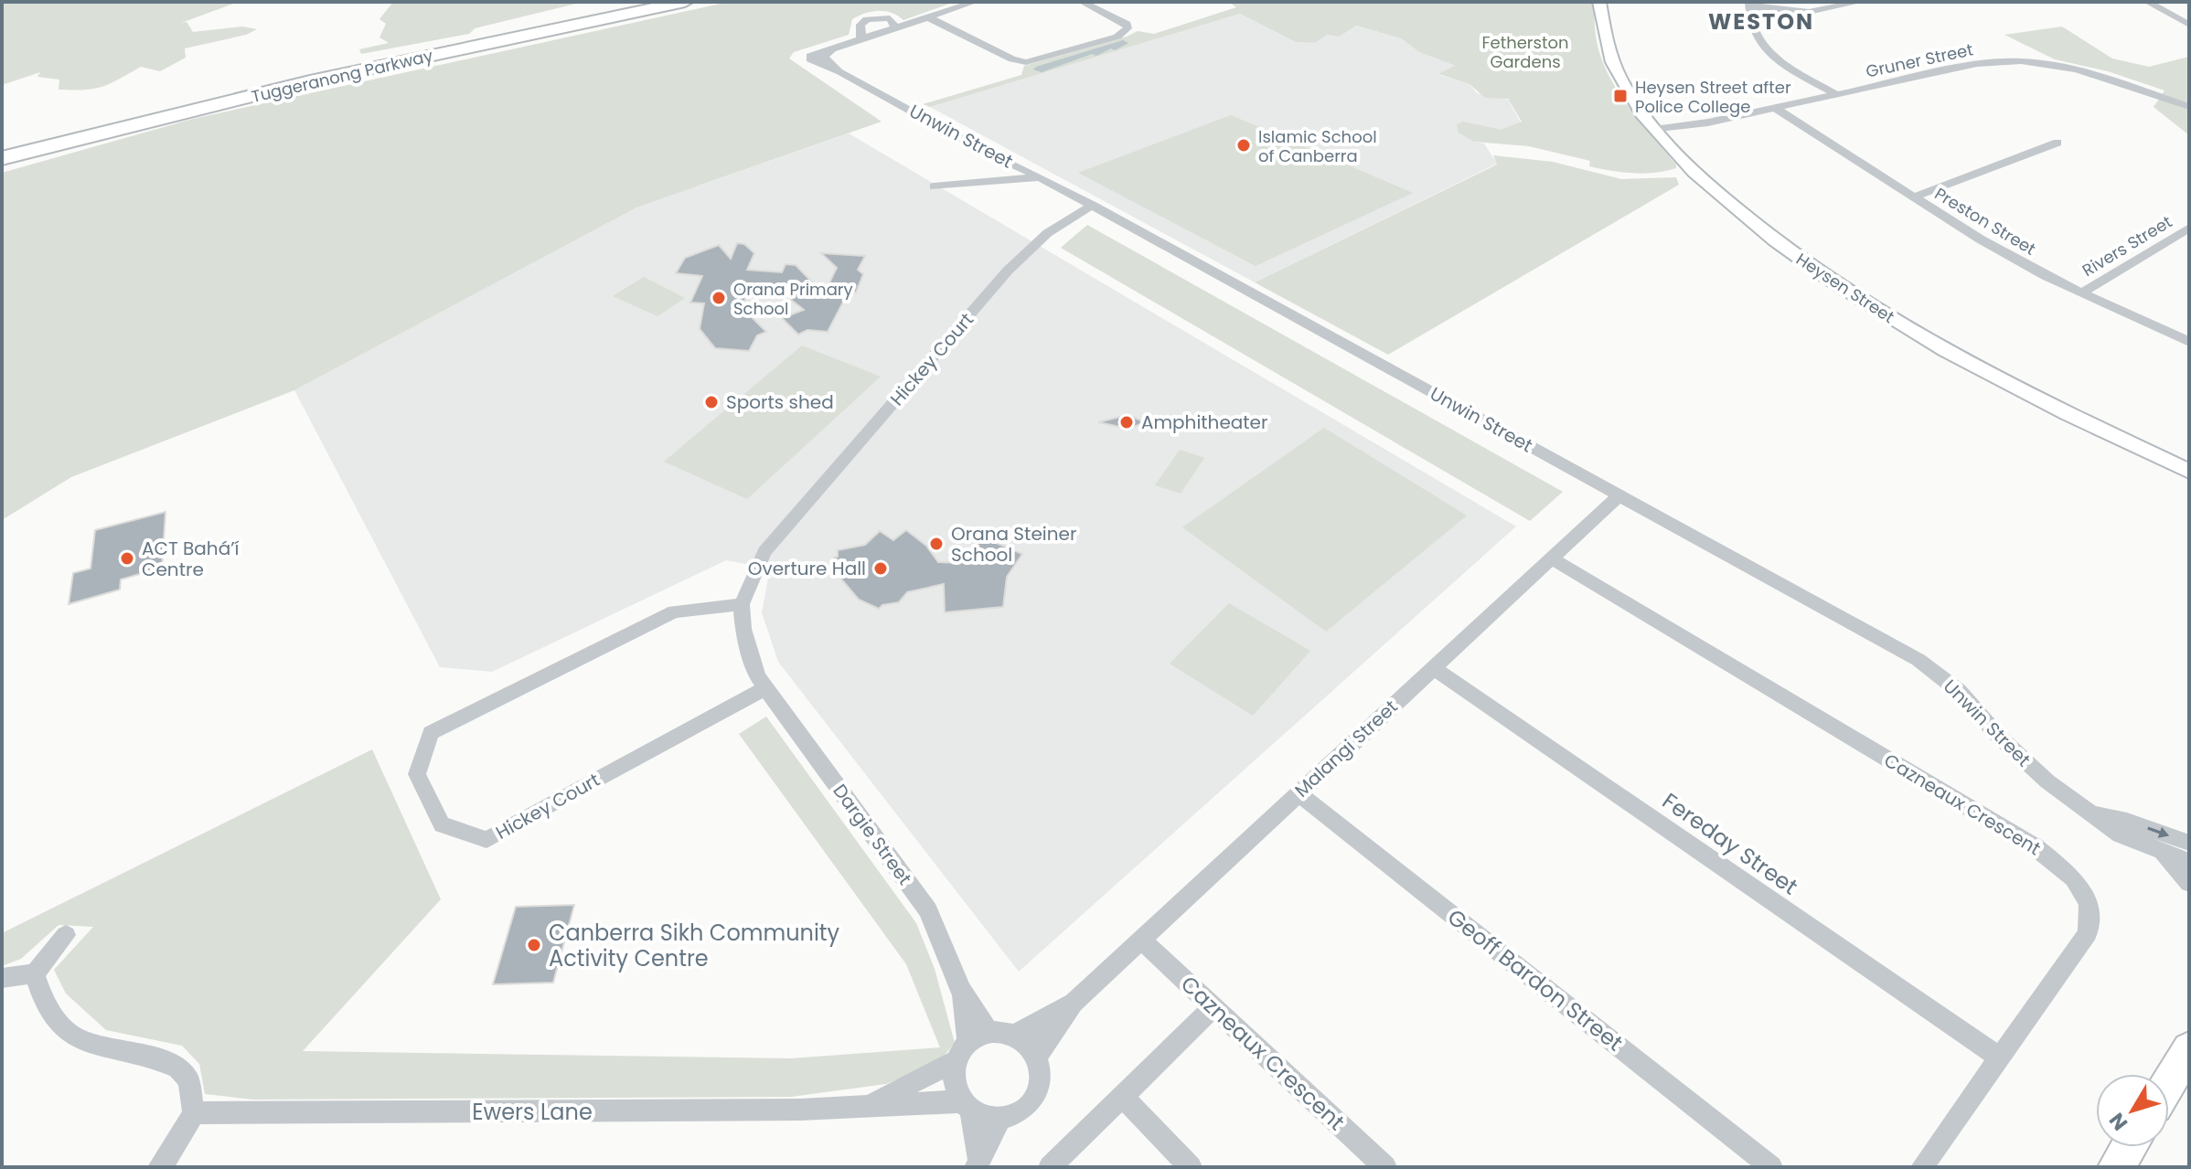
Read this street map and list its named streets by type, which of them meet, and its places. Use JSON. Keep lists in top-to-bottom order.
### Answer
{
  "streets": {
    "highway": ["Tuggeranong Parkway"],
    "main road": ["Heysen Street"],
    "street": [
      "Gruner Street",
      "Unwin Street",
      "Preston Street",
      "Rivers Street",
      "Hickey Court",
      "Malangi Street",
      "Cazneaux Crescent",
      "Dargie Street",
      "Fereday Street",
      "Geoff Bardon Street",
      "Ewers Lane"
    ]
  },
  "crossings": [
    ["Gruner Street", "Preston Street"],
    ["Gruner Street", "Heysen Street"],
    ["Unwin Street", "Hickey Court"],
    ["Unwin Street", "Malangi Street"],
    ["Preston Street", "Rivers Street"],
    ["Hickey Court", "Dargie Street"],
    ["Malangi Street", "Cazneaux Crescent"],
    ["Malangi Street", "Dargie Street"],
    ["Malangi Street", "Fereday Street"],
    ["Malangi Street", "Geoff Bardon Street"],
    ["Malangi Street", "Ewers Lane"],
    ["Cazneaux Crescent", "Fereday Street"],
    ["Dargie Street", "Ewers Lane"]
  ],
  "districts": ["WESTON"],
  "parks": ["Fetherston Gardens"],
  "places": {
    "transit": ["Heysen Street after Police College"],
    "other": [
      "Islamic School of Canberra",
      "Orana Primary School",
      "Sports shed",
      "Amphitheater",
      "Orana Steiner School",
      "ACT Bahá’í Centre",
      "Overture Hall",
      "Canberra Sikh Community Activity Centre"
    ]
  },
  "north": "bottom left"
}
